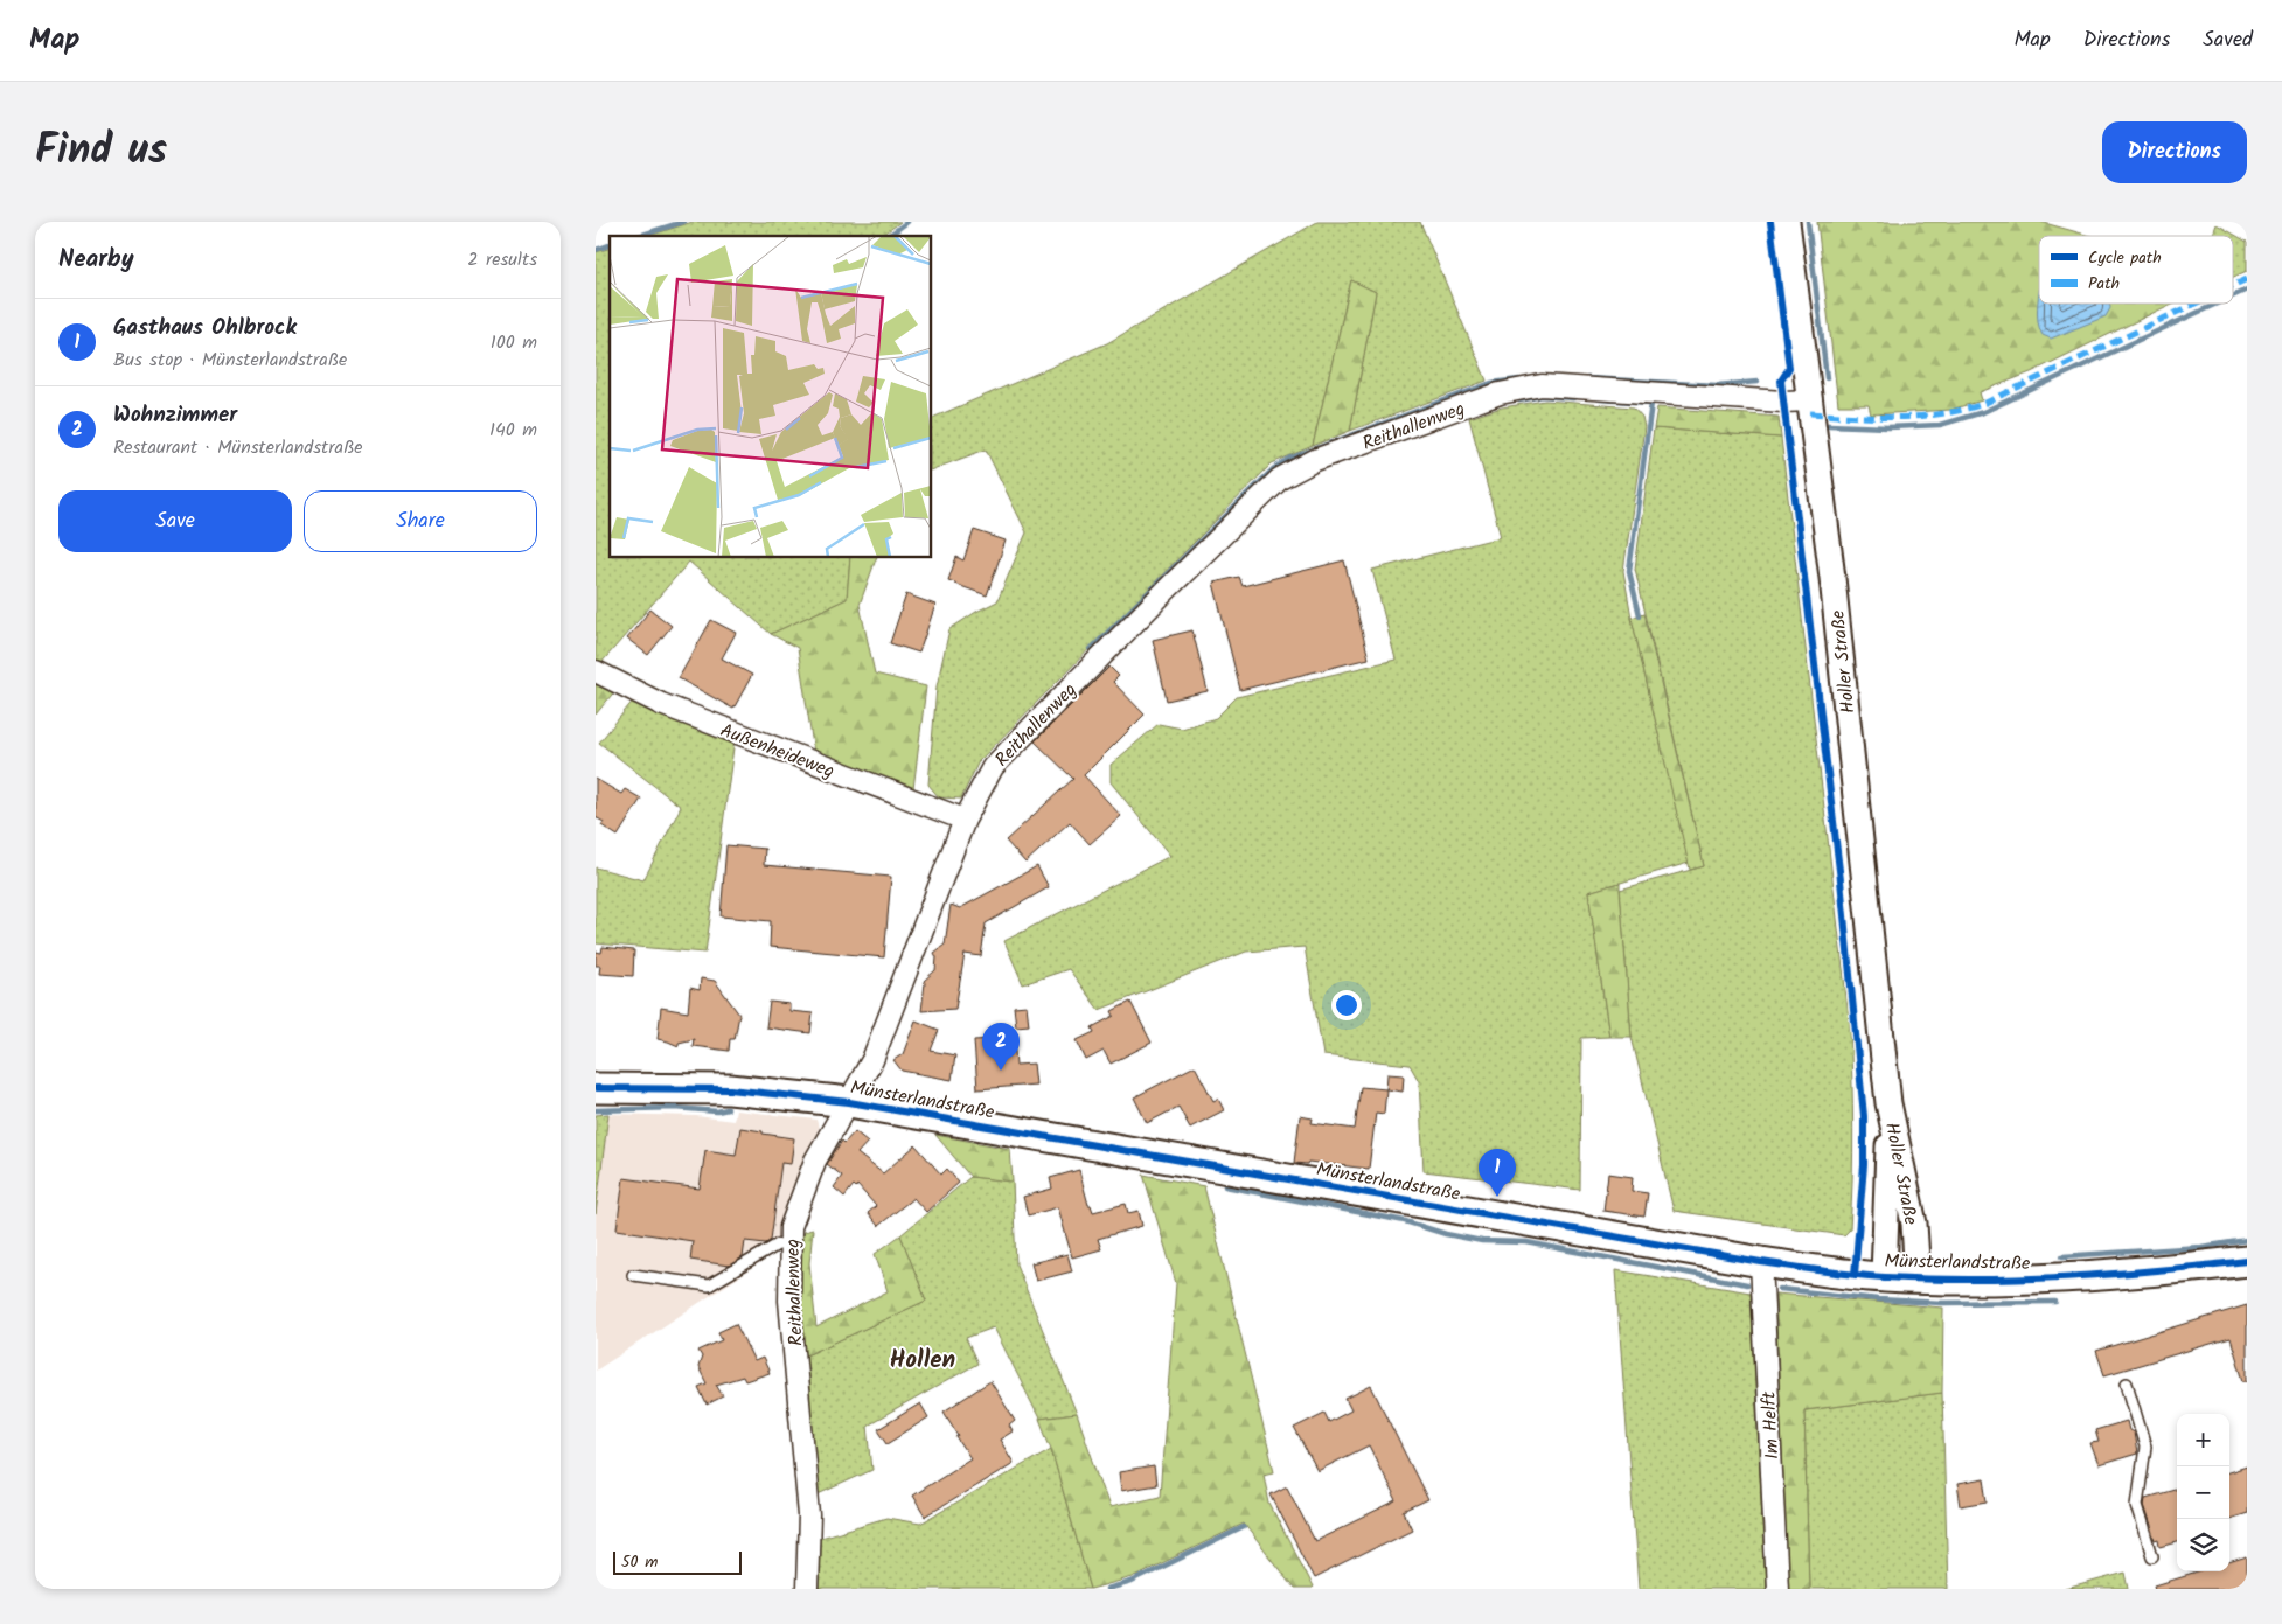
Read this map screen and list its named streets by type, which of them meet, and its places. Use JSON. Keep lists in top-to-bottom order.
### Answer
{
  "streets": {
    "main road": ["Münsterlandstraße"],
    "street": [
      "Reithallenweg",
      "Holler Straße",
      "Außenheideweg",
      "Im Helft"
    ]
  },
  "crossings": [
    ["Reithallenweg", "Holler Straße"],
    ["Reithallenweg", "Außenheideweg"],
    ["Reithallenweg", "Münsterlandstraße"],
    ["Holler Straße", "Münsterlandstraße"],
    ["Münsterlandstraße", "Im Helft"]
  ],
  "districts": ["Hollen"],
  "legend": ["Cycle path", "Path"],
  "scale_bar": "50 m",
  "page": {
    "header": "Map",
    "nav": ["Map", "Directions", "Saved"],
    "title": "Find us",
    "buttons": [
      "Directions",
      ["Save", "Share"]
    ],
    "heading": ["Nearby", "2 results"],
    "list": [
      {
        "mark": "1",
        "name": "Gasthaus Ohlbrock",
        "note": "Bus stop · Münsterlandstraße",
        "value": "100 m"
      },
      {
        "mark": "2",
        "name": "Wohnzimmer",
        "note": "Restaurant · Münsterlandstraße",
        "value": "140 m"
      }
    ],
    "pins": ["2", "1"],
    "map_buttons": ["+", "−"],
    "scale": "50 m"
  }
}
